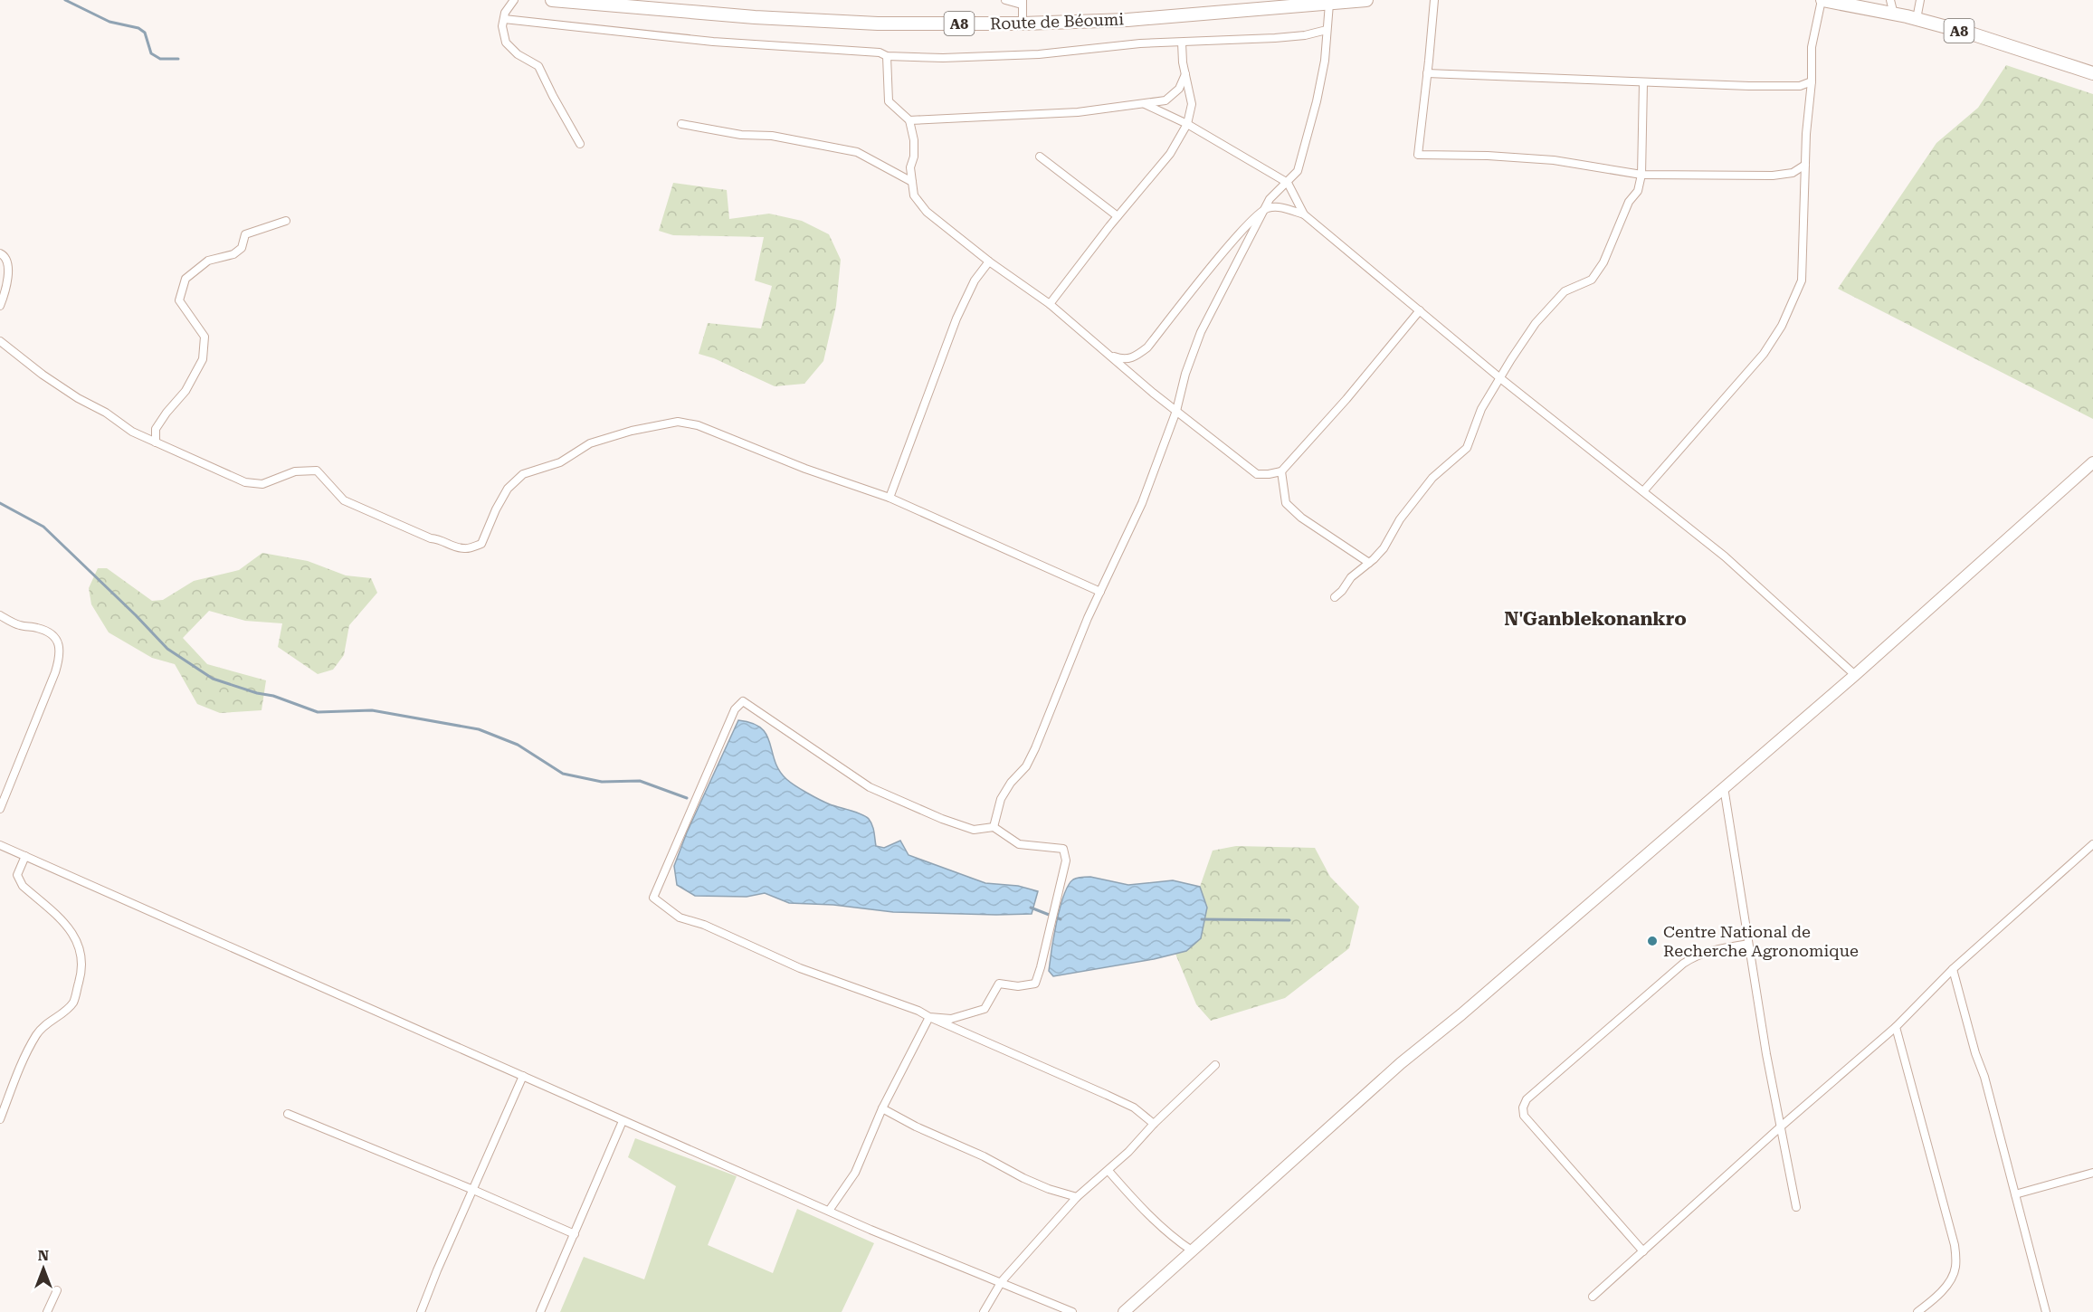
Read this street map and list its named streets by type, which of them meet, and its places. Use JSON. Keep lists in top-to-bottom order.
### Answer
{
  "streets": {
    "main road": ["Route de Béoumi", "A8"]
  },
  "districts": ["N'Ganblekonankro"],
  "places": ["Centre National de Recherche Agronomique"],
  "north": "top"
}
